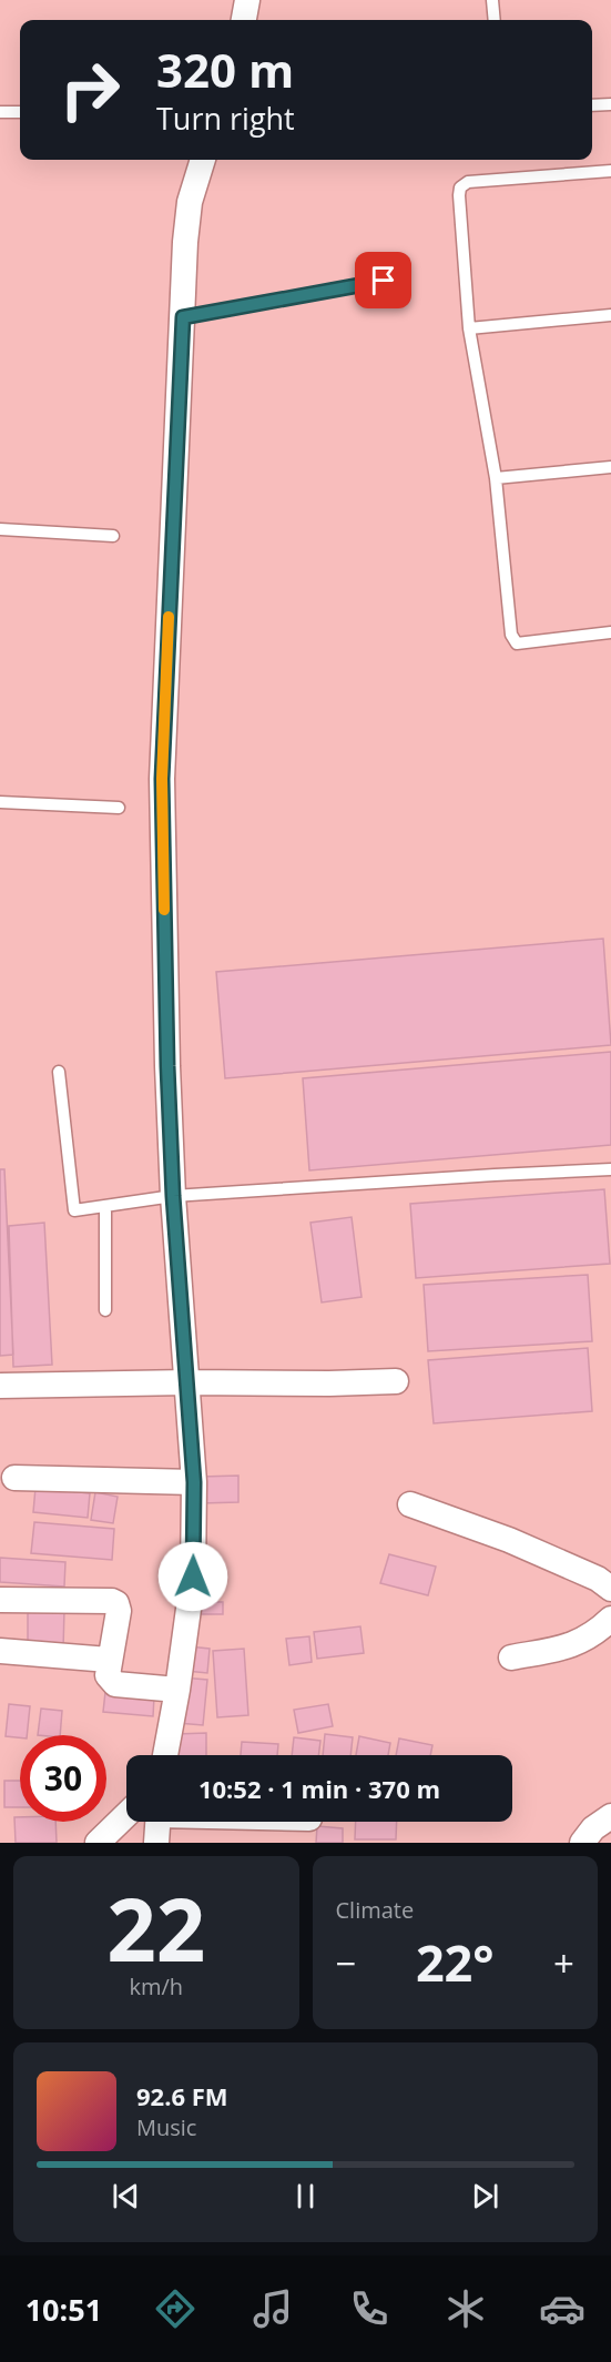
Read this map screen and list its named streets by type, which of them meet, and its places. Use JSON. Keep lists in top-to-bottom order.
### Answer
{
  "page": {
    "turn": ["320 m", "Turn right"],
    "limit": "30",
    "trip": "10:52 · 1 min · 370 m",
    "tile": [
      ["22", "km/h"],
      "Climate"
    ],
    "heat": ["−", "22°", "+"],
    "song": ["92.6 FM", "Music"],
    "tabs": "10:51"
  }
}
